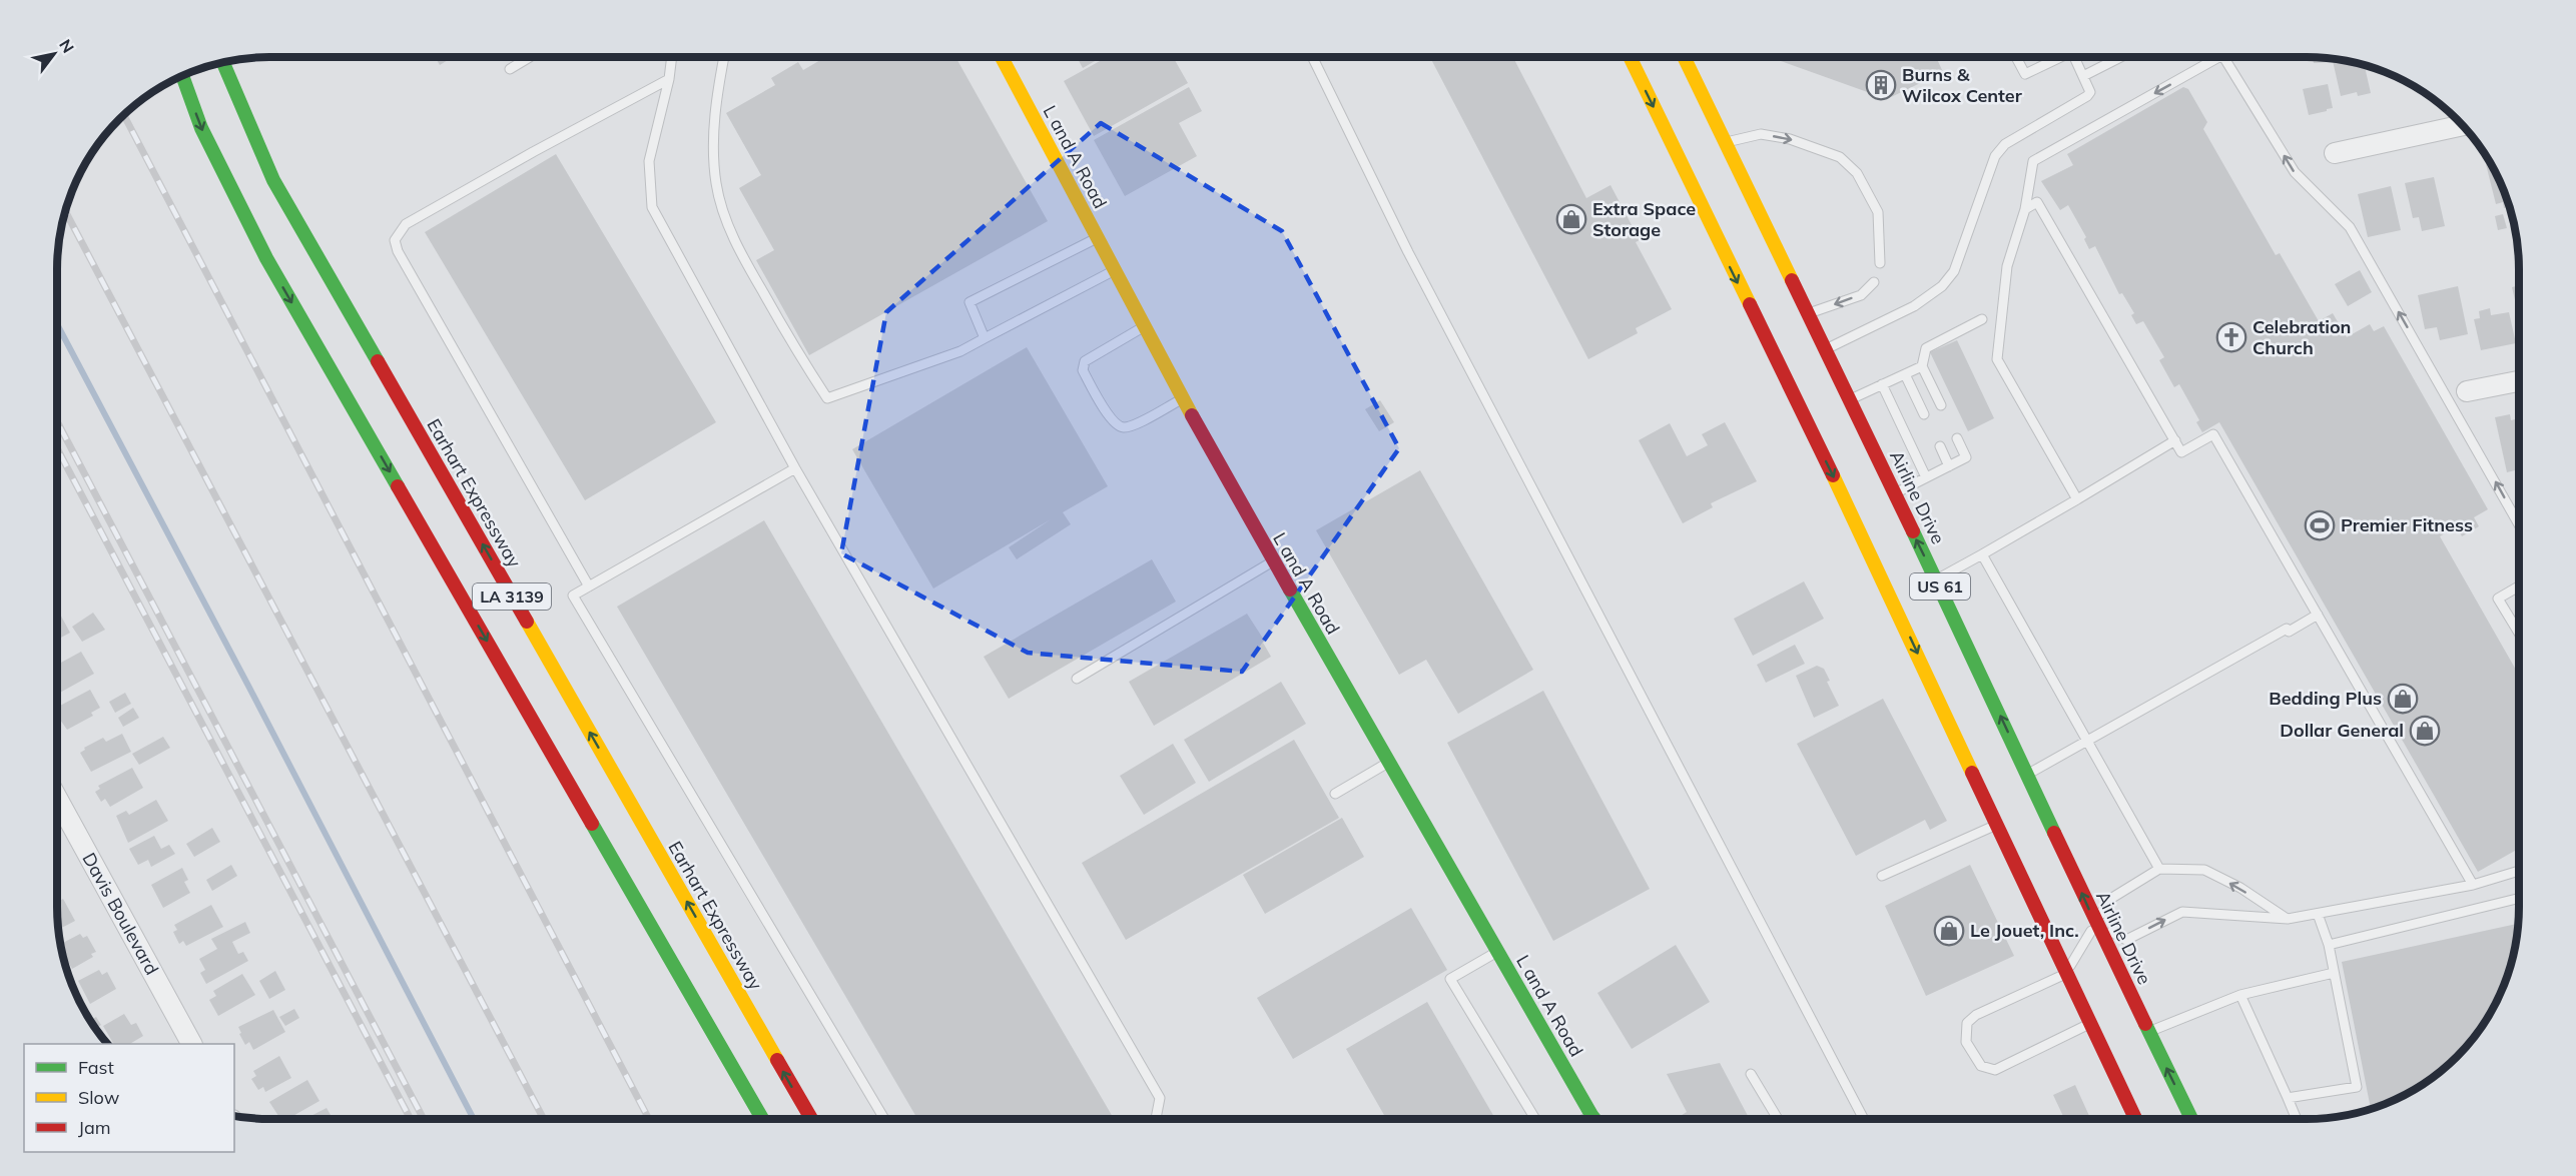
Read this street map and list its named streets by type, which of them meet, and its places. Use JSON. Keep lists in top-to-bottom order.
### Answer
{
  "streets": {
    "main road": [
      "L and A Road",
      "Earhart Expressway",
      "Airline Drive",
      "US 61",
      "LA 3139"
    ],
    "street": ["Davis Boulevard"]
  },
  "places": {
    "building": ["Burns & Wilcox Center"],
    "shop": [
      "Extra Space Storage",
      "Bedding Plus",
      "Dollar General",
      "Le Jouet, Inc."
    ],
    "church": ["Celebration Church"],
    "sports": ["Premier Fitness"]
  },
  "legend": ["Fast", "Slow", "Jam"],
  "north": "top right"
}
